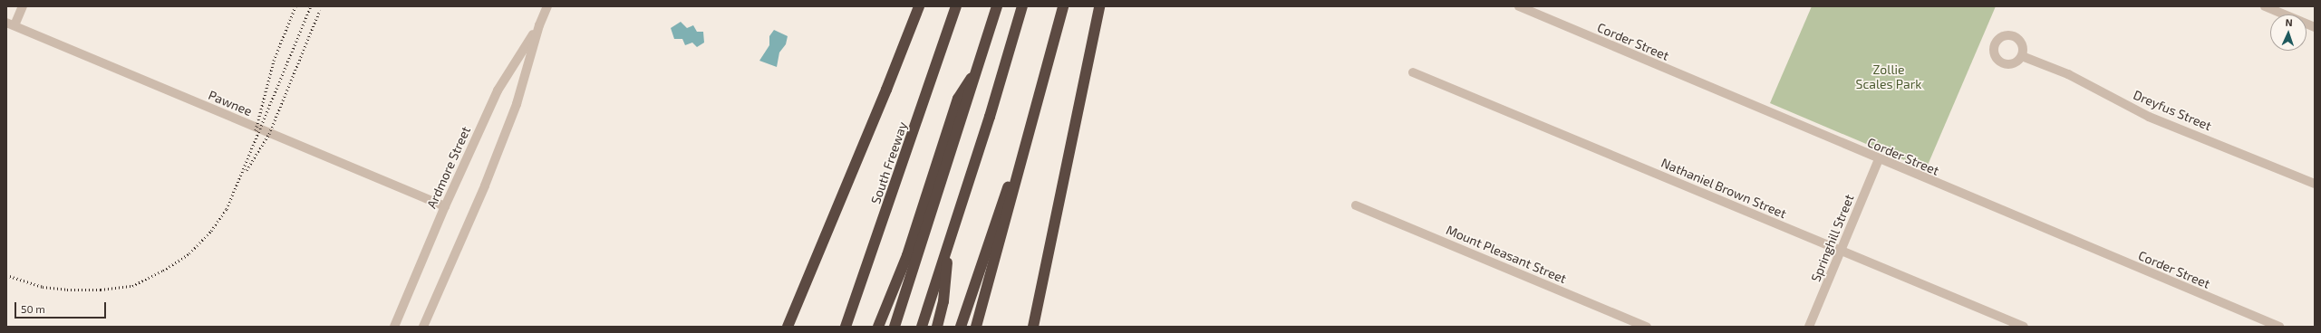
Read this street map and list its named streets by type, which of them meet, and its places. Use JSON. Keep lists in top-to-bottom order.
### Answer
{
  "streets": {
    "highway": ["South Freeway"],
    "street": [
      "Corder Street",
      "Pawnee",
      "Dreyfus Street",
      "Ardmore Street",
      "Nathaniel Brown Street",
      "Springhill Street",
      "Mount Pleasant Street"
    ]
  },
  "crossings": [
    ["Corder Street", "Springhill Street"],
    ["Pawnee", "Ardmore Street"],
    ["Nathaniel Brown Street", "Springhill Street"]
  ],
  "parks": ["Zollie Scales Park"],
  "scale_bar": "50 m",
  "north": "top"
}
